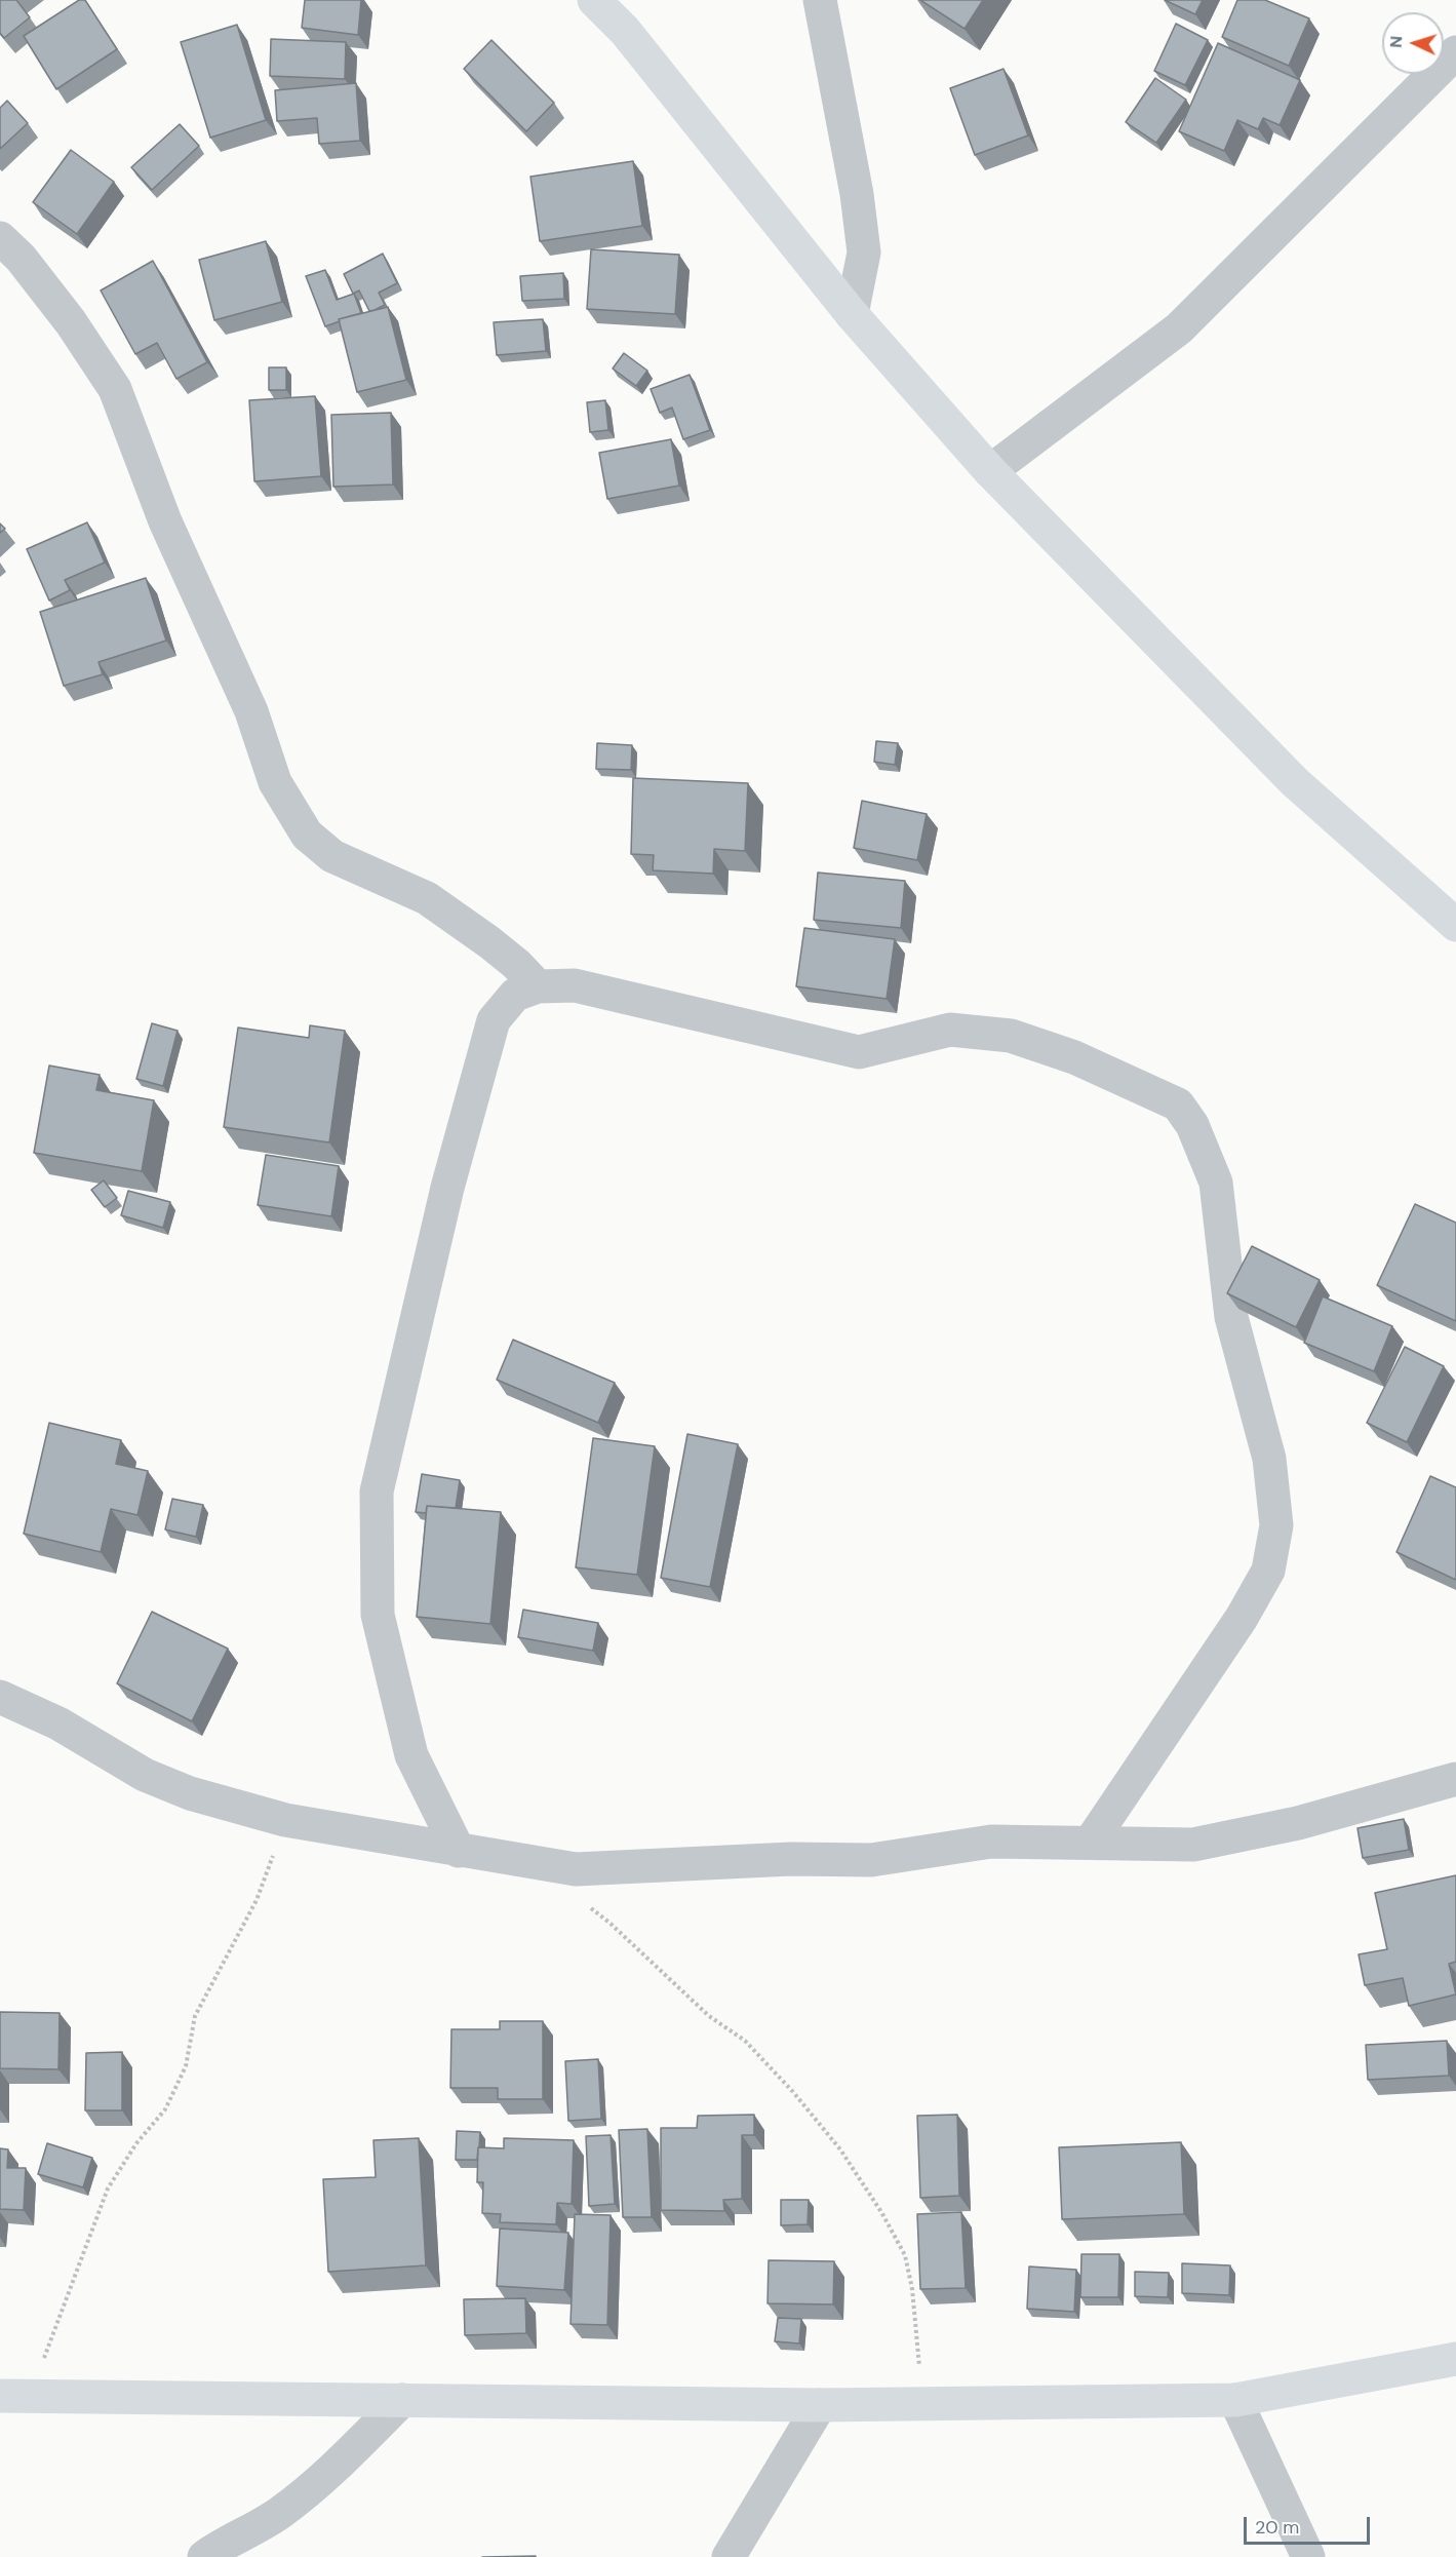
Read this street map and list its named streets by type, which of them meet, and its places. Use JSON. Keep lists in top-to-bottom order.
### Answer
{
  "scale_bar": "20 m",
  "north": "left"
}
